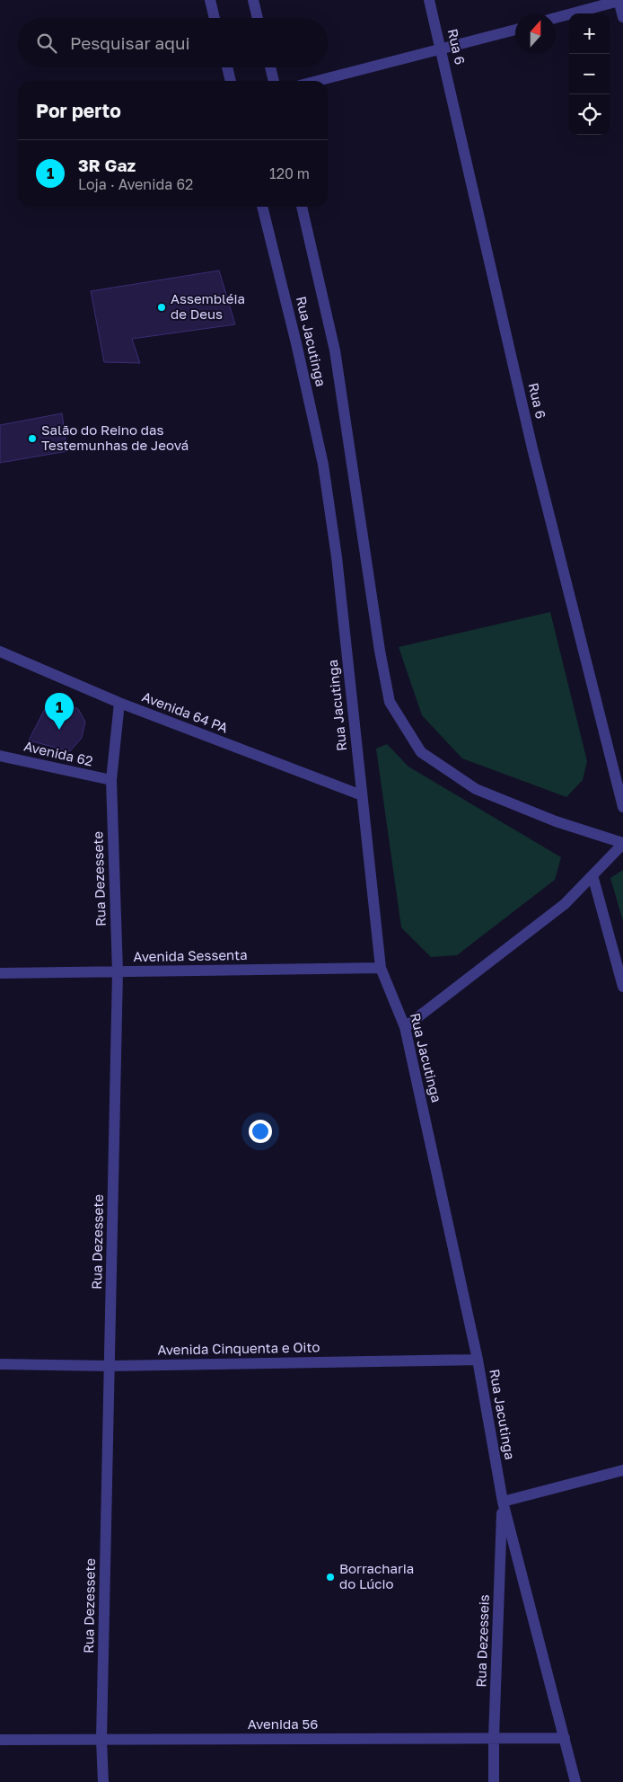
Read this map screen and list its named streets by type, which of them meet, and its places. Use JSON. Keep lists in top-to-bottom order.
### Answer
{
  "streets": {
    "street": [
      "Rua 6",
      "Rua Jacutinga",
      "Avenida 64 PA",
      "Avenida 62",
      "Rua Dezessete",
      "Avenida Sessenta",
      "Avenida Cinquenta e Oito",
      "Rua Dezesseis",
      "Avenida 56"
    ]
  },
  "crossings": [
    ["Rua Jacutinga", "Avenida 64 PA"],
    ["Rua Jacutinga", "Avenida Sessenta"],
    ["Rua Jacutinga", "Avenida Cinquenta e Oito"],
    ["Rua Jacutinga", "Rua Dezesseis"],
    ["Rua Jacutinga", "Avenida 56"],
    ["Avenida 64 PA", "Rua Dezessete"],
    ["Avenida 62", "Rua Dezessete"],
    ["Rua Dezessete", "Avenida Sessenta"],
    ["Rua Dezessete", "Avenida Cinquenta e Oito"],
    ["Rua Dezessete", "Avenida 56"],
    ["Rua Dezesseis", "Avenida 56"]
  ],
  "places": ["Assembléia de Deus", "Salão do Reino das Testemunhas de Jeová", "Borracharia do Lúcio"],
  "north": "top",
  "page": {
    "map_buttons": ["+", "−"],
    "search": "Pesquisar aqui",
    "heading": "Por perto",
    "list": [
      {
        "mark": "1",
        "name": "3R Gaz",
        "note": "Loja · Avenida 62",
        "value": "120 m"
      }
    ],
    "pins": "1"
  }
}
